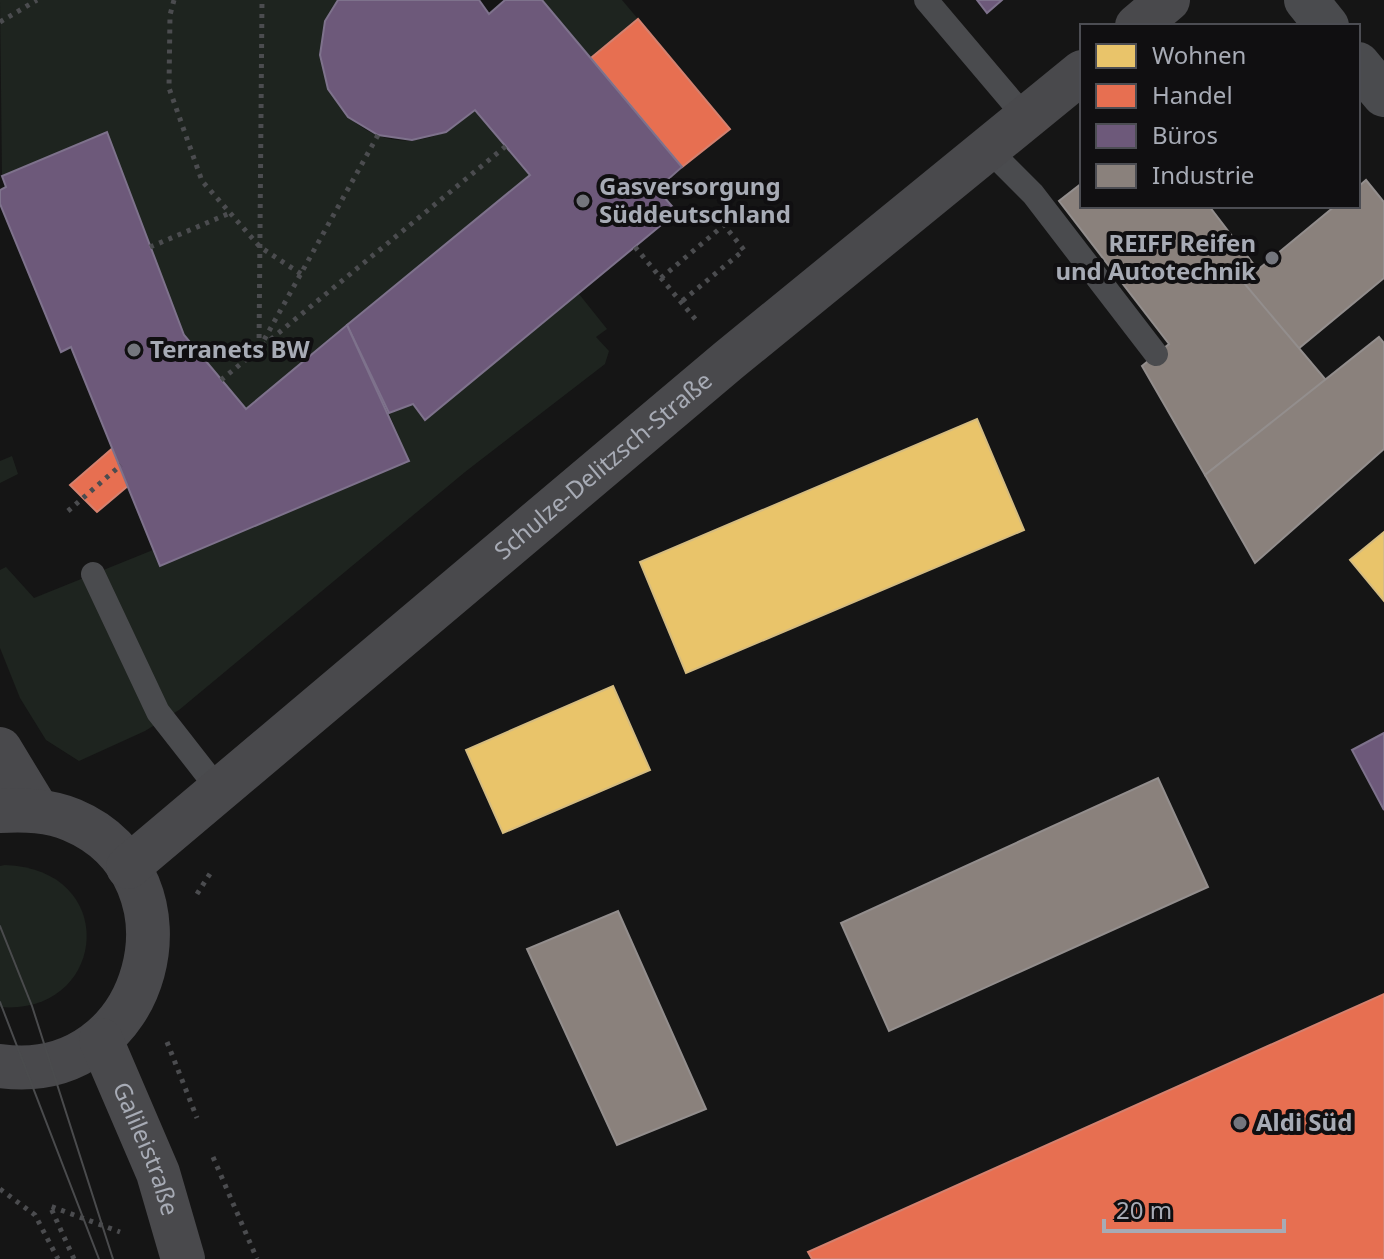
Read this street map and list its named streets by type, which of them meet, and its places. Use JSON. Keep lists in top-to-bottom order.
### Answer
{
  "streets": {
    "street": ["Schulze-Delitzsch-Straße", "Galileistraße"]
  },
  "places": [
    "Gasversorgung Süddeutschland",
    "REIFF Reifen und Autotechnik",
    "Terranets BW",
    "Aldi Süd"
  ],
  "legend": [
    "Wohnen",
    "Handel",
    "Büros",
    "Industrie"
  ],
  "scale_bar": "20 m"
}
